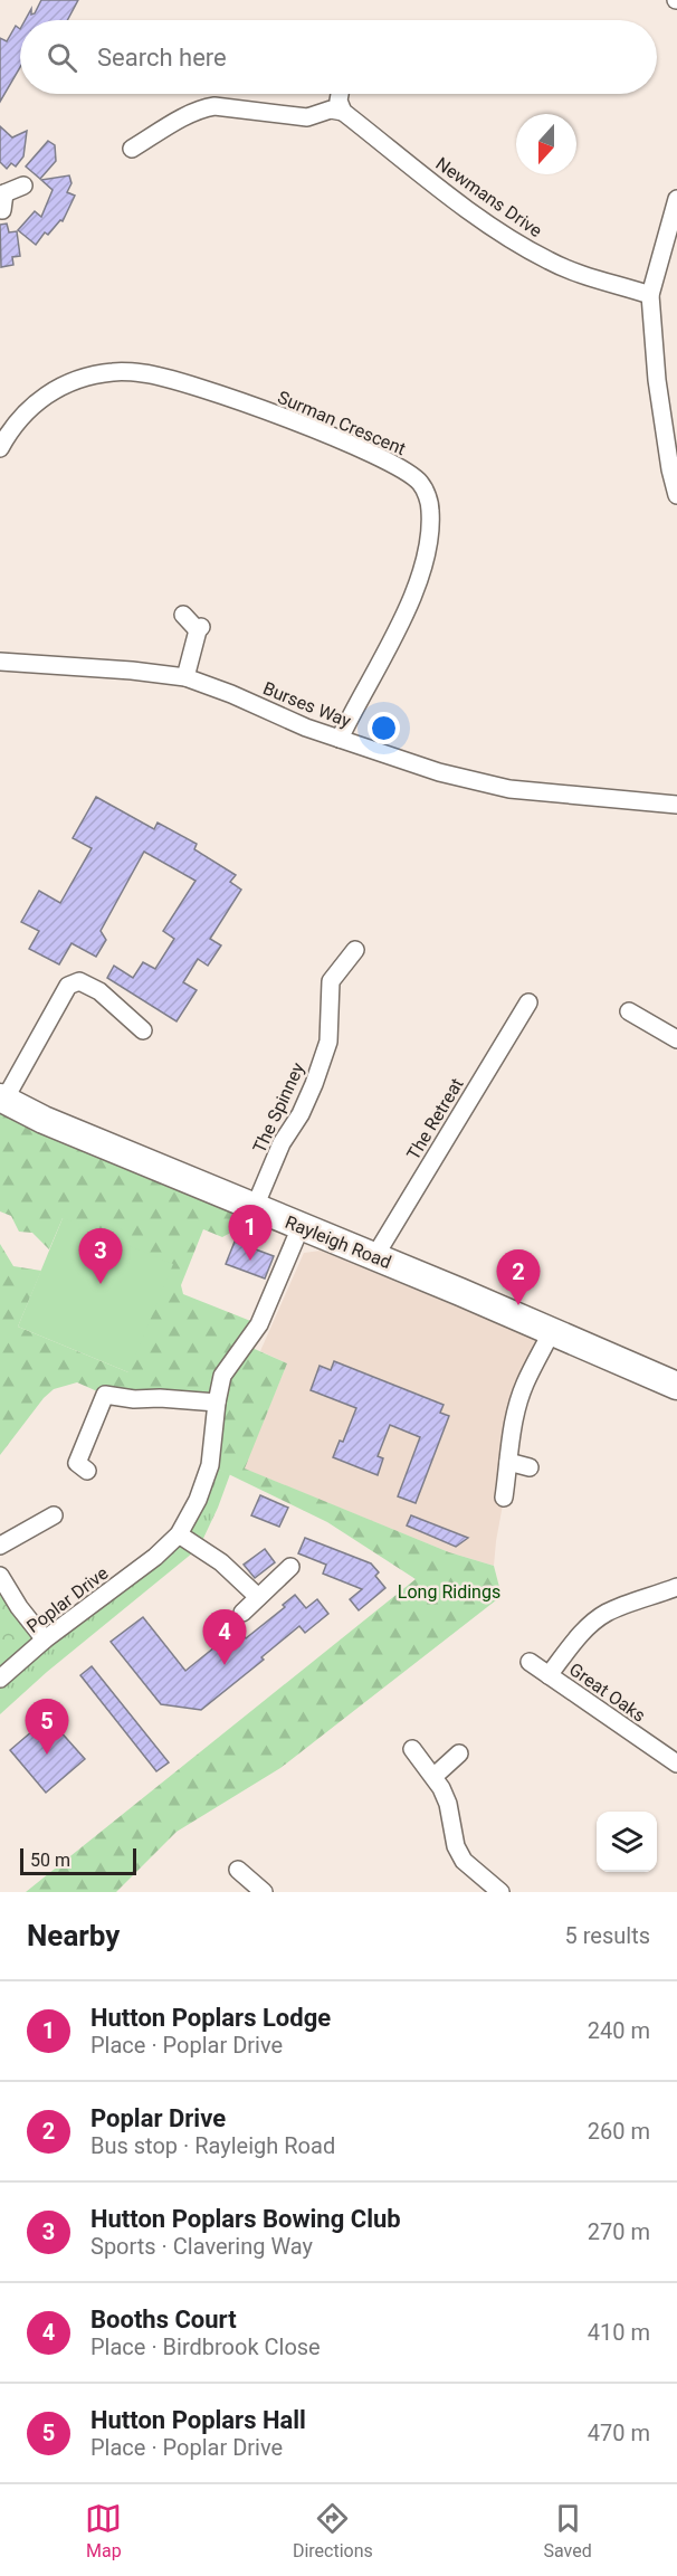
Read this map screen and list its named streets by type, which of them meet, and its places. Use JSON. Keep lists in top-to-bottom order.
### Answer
{
  "streets": {
    "main road": ["Rayleigh Road"],
    "street": [
      "Newmans Drive",
      "Surman Crescent",
      "Burses Way",
      "The Spinney",
      "The Retreat",
      "Poplar Drive",
      "Great Oaks"
    ]
  },
  "crossings": [
    ["Surman Crescent", "Burses Way"],
    ["The Spinney", "Rayleigh Road"],
    ["The Retreat", "Rayleigh Road"],
    ["Rayleigh Road", "Poplar Drive"]
  ],
  "parks": ["Long Ridings"],
  "scale_bar": "50 m",
  "north": "bottom",
  "page": {
    "search": "Search here",
    "pins": [
      "1",
      "3",
      "2",
      "4",
      "5"
    ],
    "scale": "50 m",
    "heading": ["Nearby", "5 results"],
    "list": [
      {
        "mark": "1",
        "name": "Hutton Poplars Lodge",
        "note": "Place · Poplar Drive",
        "value": "240 m"
      },
      {
        "mark": "2",
        "name": "Poplar Drive",
        "note": "Bus stop · Rayleigh Road",
        "value": "260 m"
      },
      {
        "mark": "3",
        "name": "Hutton Poplars Bowing Club",
        "note": "Sports · Clavering Way",
        "value": "270 m"
      },
      {
        "mark": "4",
        "name": "Booths Court",
        "note": "Place · Birdbrook Close",
        "value": "410 m"
      },
      {
        "mark": "5",
        "name": "Hutton Poplars Hall",
        "note": "Place · Poplar Drive",
        "value": "470 m"
      }
    ],
    "nav": ["Map", "Directions", "Saved"]
  }
}
